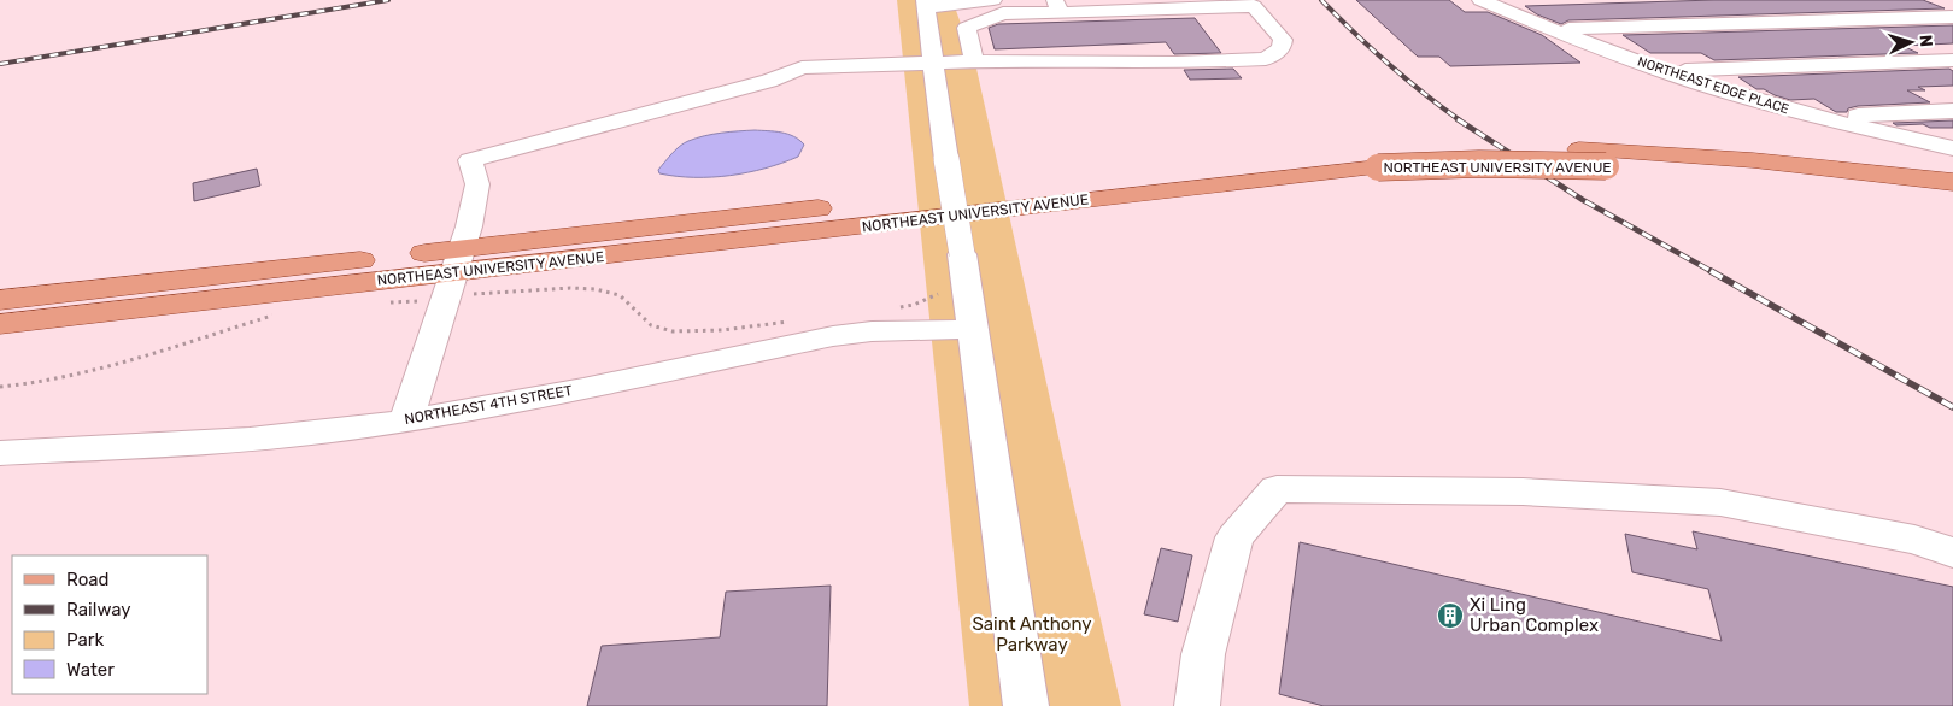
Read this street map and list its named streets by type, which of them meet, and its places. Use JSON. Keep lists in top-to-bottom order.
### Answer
{
  "streets": {
    "main road": ["NORTHEAST UNIVERSITY AVENUE"],
    "street": ["NORTHEAST EDGE PLACE", "NORTHEAST 4TH STREET"]
  },
  "parks": ["Saint Anthony Parkway"],
  "places": {
    "building": ["Xi Ling Urban Complex"]
  },
  "legend": [
    "Road",
    "Railway",
    "Park",
    "Water"
  ],
  "north": "right"
}
